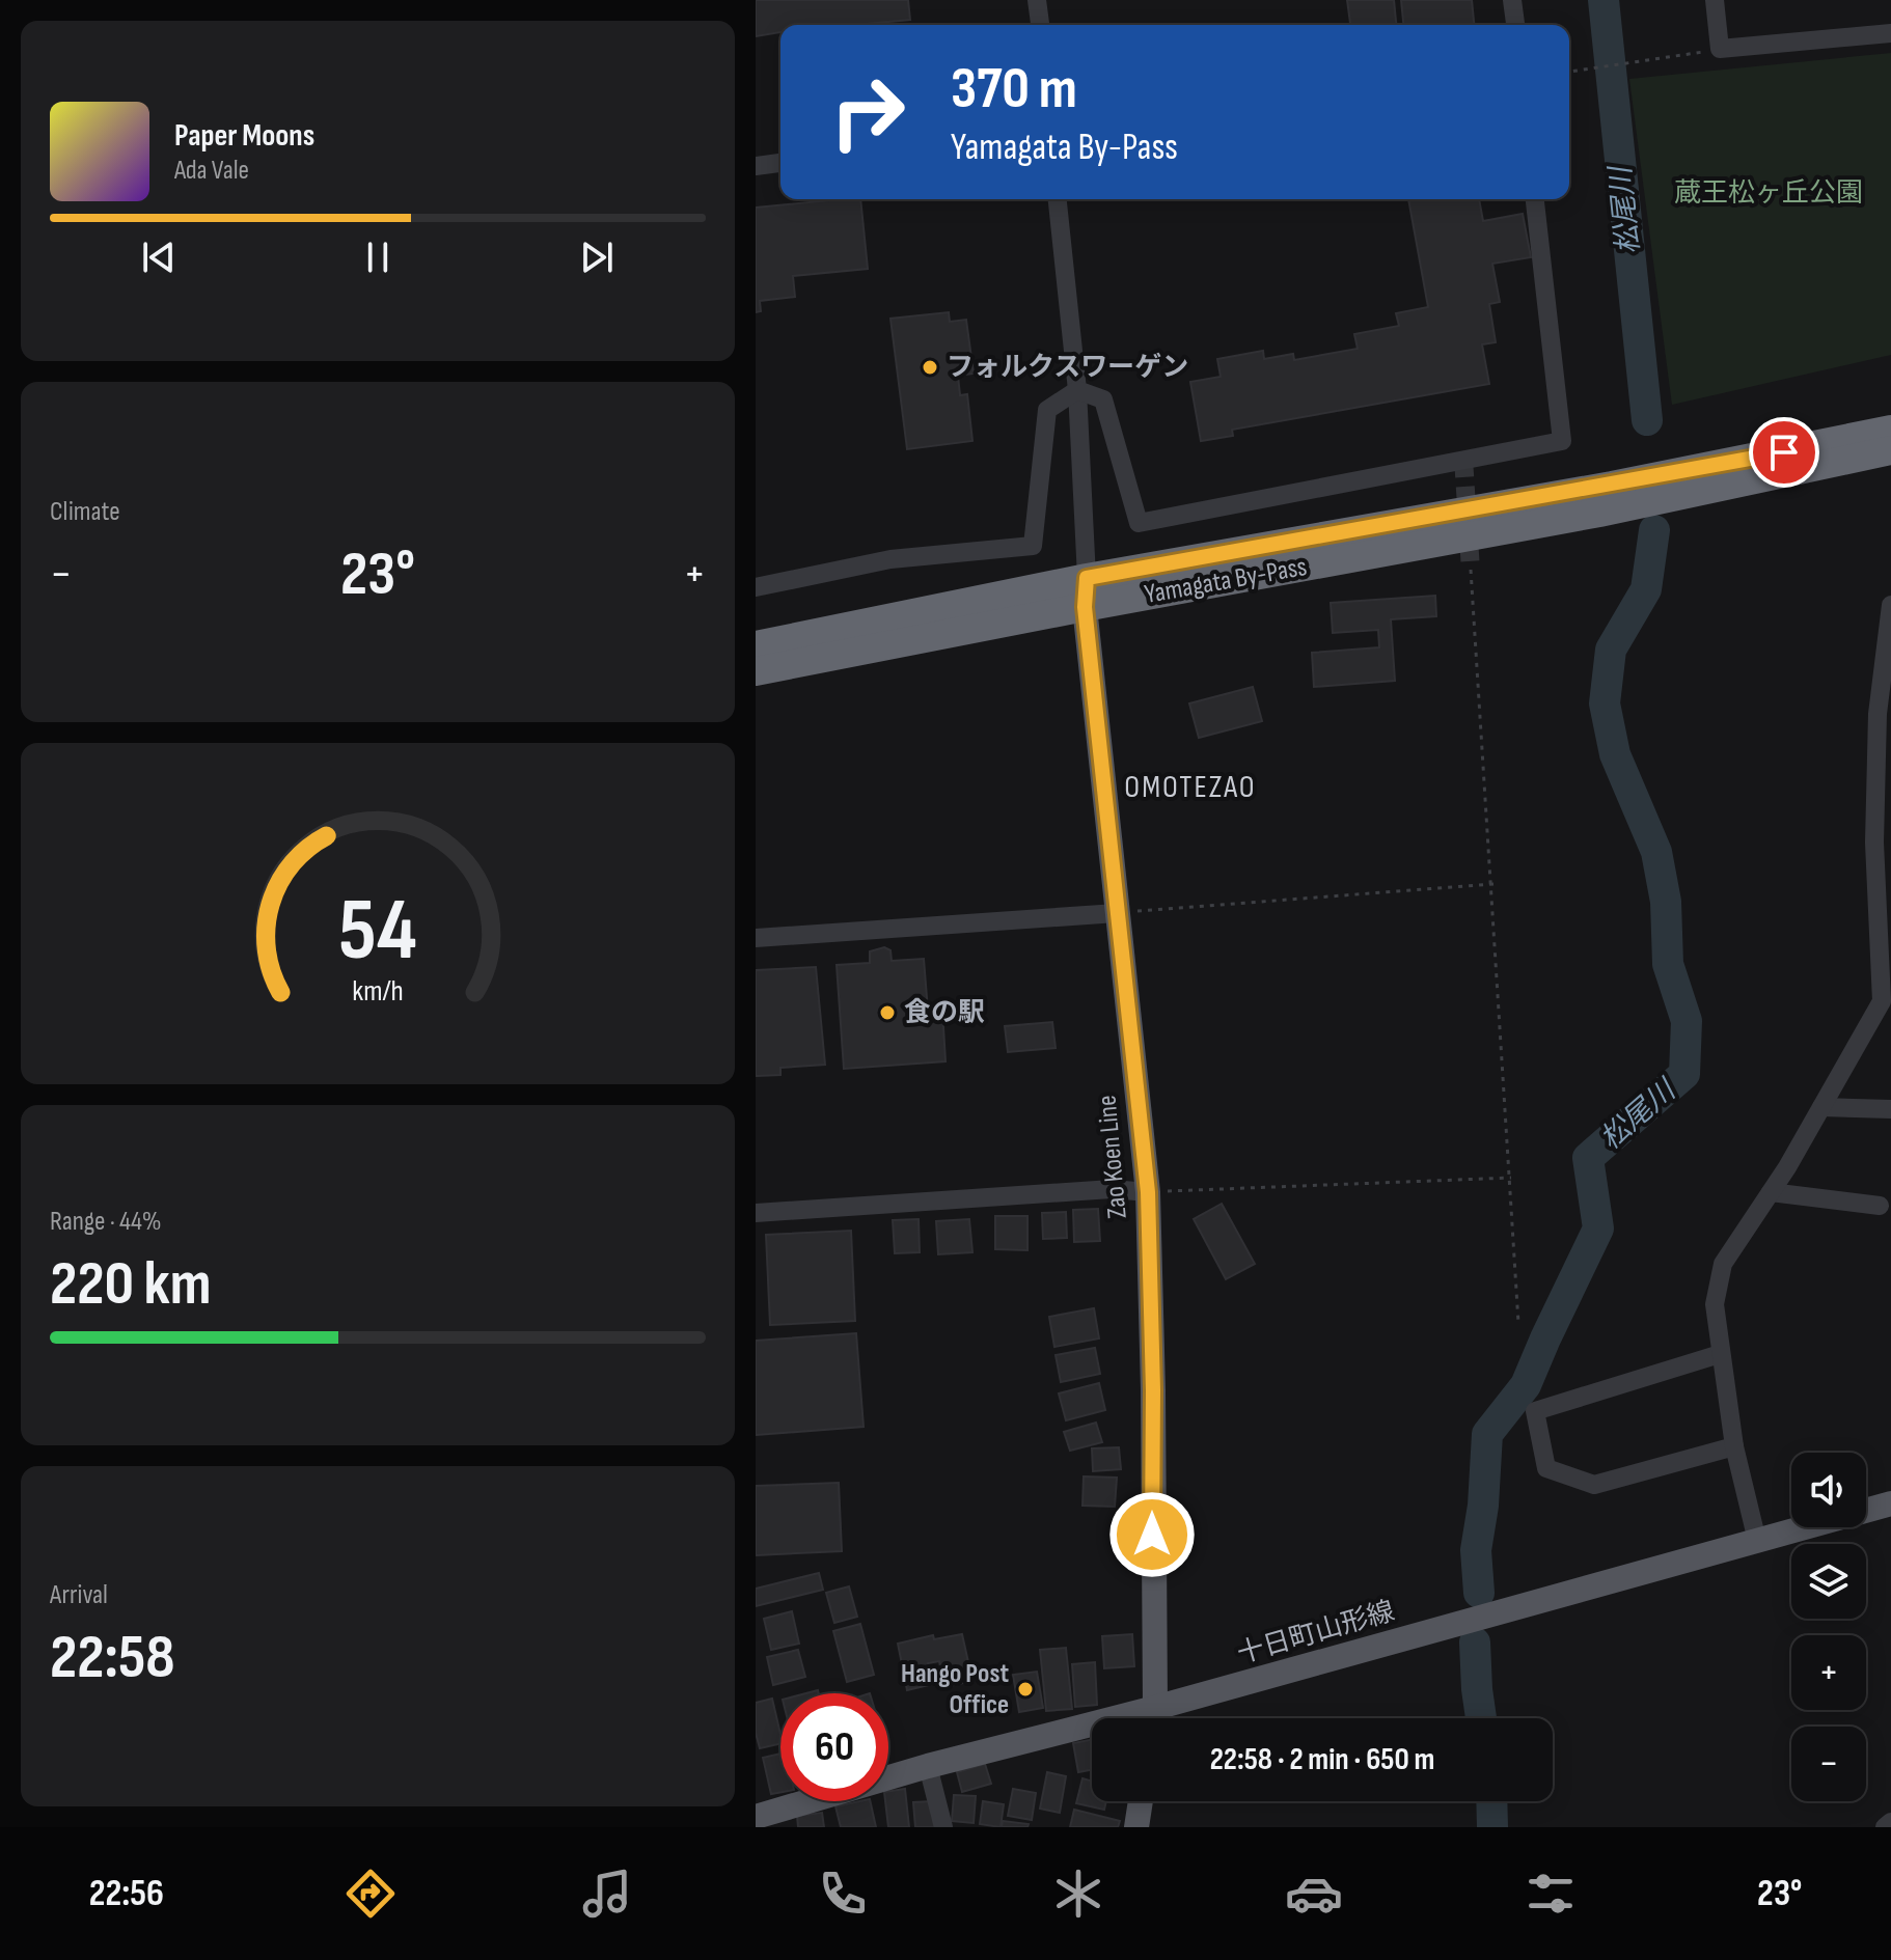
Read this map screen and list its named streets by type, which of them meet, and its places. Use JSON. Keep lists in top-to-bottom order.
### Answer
{
  "streets": {
    "highway": ["Yamagata By-Pass"],
    "main road": ["Zao Koen Line", "十日町山形線"]
  },
  "crossings": [
    ["Yamagata By-Pass", "Zao Koen Line"]
  ],
  "districts": ["OMOTEZAO"],
  "water": ["松尾川"],
  "parks": ["蔵王松ヶ丘公園"],
  "places": ["フォルクスワーゲン", "食の駅", "Hango Post Office"],
  "page": {
    "turn": ["370 m", "Yamagata By-Pass"],
    "song": ["Paper Moons", "Ada Vale"],
    "tile": [
      "Climate",
      ["Range · 44%", "220 km"],
      ["Arrival", "22:58"]
    ],
    "heat": ["−", "23°", "+"],
    "map_buttons": ["+", "−"],
    "limit": "60",
    "trip": "22:58 · 2 min · 650 m",
    "tabs": ["22:56", "23°"],
    "gauge": ["54", "km/h"]
  }
}
